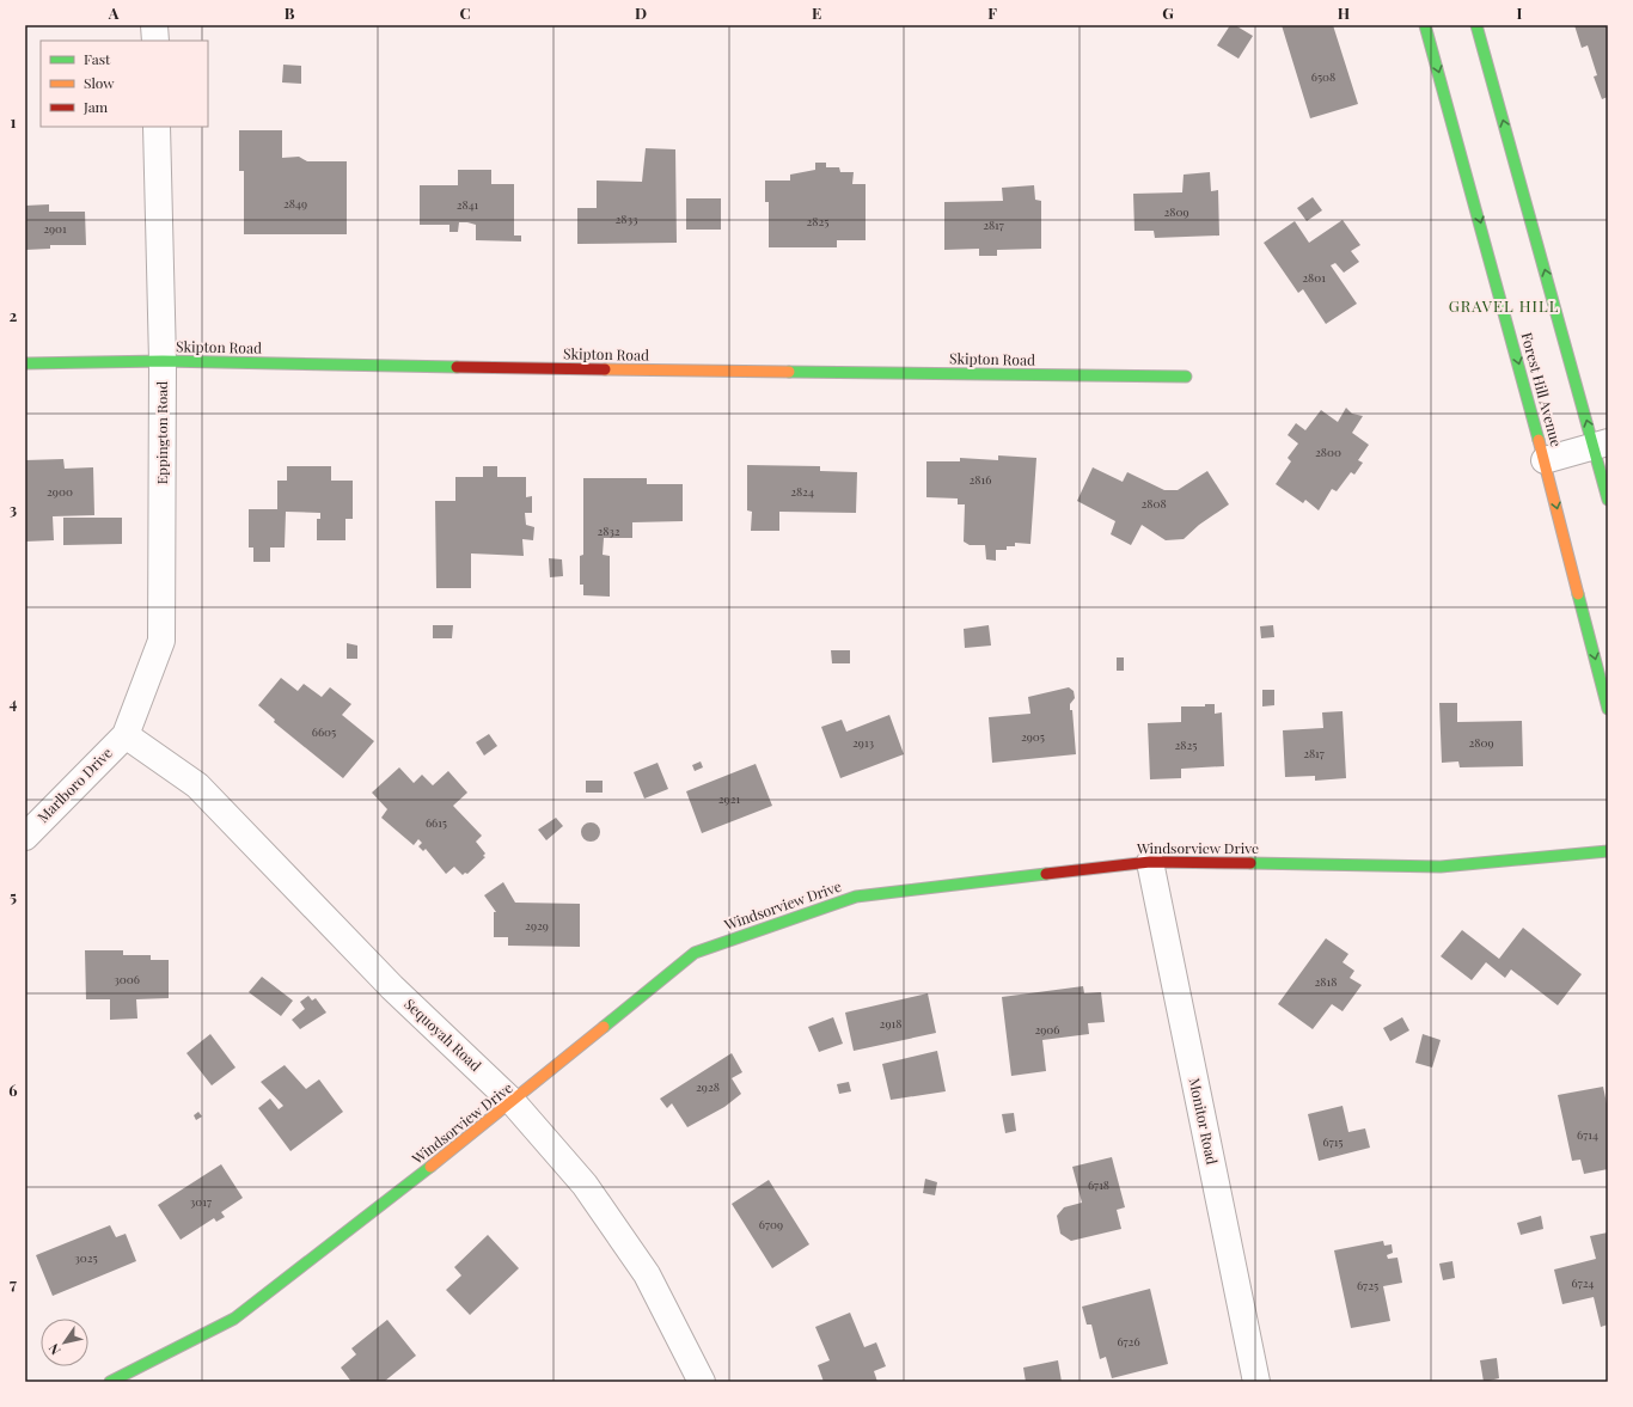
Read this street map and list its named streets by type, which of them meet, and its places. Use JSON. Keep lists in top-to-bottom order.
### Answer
{
  "streets": {
    "street": [
      "Skipton Road",
      "Forest Hill Avenue",
      "Eppington Road",
      "Marlboro Drive",
      "Windsorview Drive",
      "Sequoyah Road",
      "Monitor Road"
    ]
  },
  "crossings": [
    ["Skipton Road", "Eppington Road"],
    ["Eppington Road", "Marlboro Drive"],
    ["Eppington Road", "Sequoyah Road"],
    ["Marlboro Drive", "Sequoyah Road"],
    ["Windsorview Drive", "Sequoyah Road"],
    ["Windsorview Drive", "Monitor Road"]
  ],
  "districts": ["GRAVEL HILL"],
  "house_numbers": [
    "6508",
    "2849",
    "2841",
    "2809",
    "2833",
    "2825",
    "2817",
    "2901",
    "2801",
    "2800",
    "2816",
    "2900",
    "2824",
    "2808",
    "2832",
    "6605",
    "2905",
    "2913",
    "2809",
    "2825",
    "2817",
    "2921",
    "6615",
    "2929",
    "3006",
    "2818",
    "2918",
    "2906",
    "2928",
    "6714",
    "6715",
    "6718",
    "3017",
    "6709",
    "3025",
    "6724",
    "6725",
    "6726"
  ],
  "legend": ["Fast", "Slow", "Jam"],
  "north": "bottom left",
  "grid": {
    "columns": [
      "A",
      "B",
      "C",
      "D",
      "E",
      "F",
      "G",
      "H",
      "I"
    ],
    "rows": [
      "1",
      "2",
      "3",
      "4",
      "5",
      "6",
      "7"
    ]
  }
}
